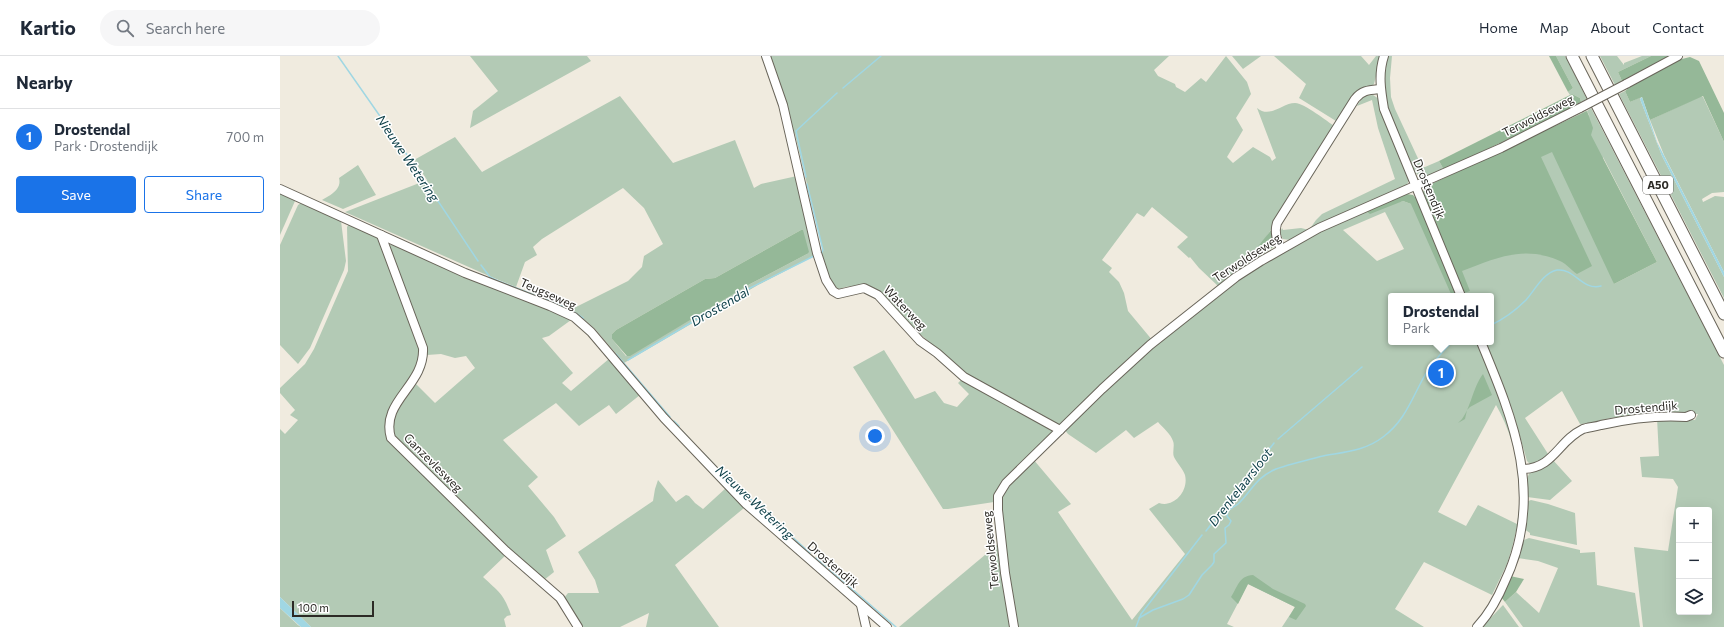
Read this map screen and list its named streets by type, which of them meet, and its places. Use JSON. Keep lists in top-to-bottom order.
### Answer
{
  "streets": {
    "highway": ["A50"],
    "street": [
      "Terwoldseweg",
      "Drostendijk",
      "Teugseweg",
      "Waterweg",
      "Ganzevlesweg"
    ]
  },
  "crossings": [
    ["Terwoldseweg", "Drostendijk"],
    ["Terwoldseweg", "Waterweg"],
    ["Drostendijk", "Teugseweg"],
    ["Teugseweg", "Ganzevlesweg"]
  ],
  "water": ["Nieuwe Wetering", "Drostendal", "Drenkelaarsloot"],
  "scale_bar": "100 m",
  "page": {
    "header": "Kartio",
    "search": "Search here",
    "nav": [
      "Home",
      "Map",
      "About",
      "Contact"
    ],
    "heading": "Nearby",
    "list": [
      {
        "mark": "1",
        "name": "Drostendal",
        "note": "Park · Drostendijk",
        "value": "700 m"
      }
    ],
    "buttons": ["Save", "Share"],
    "popup": ["Drostendal", "Park"],
    "pins": "1",
    "map_buttons": ["+", "−"],
    "scale": "100 m"
  }
}
